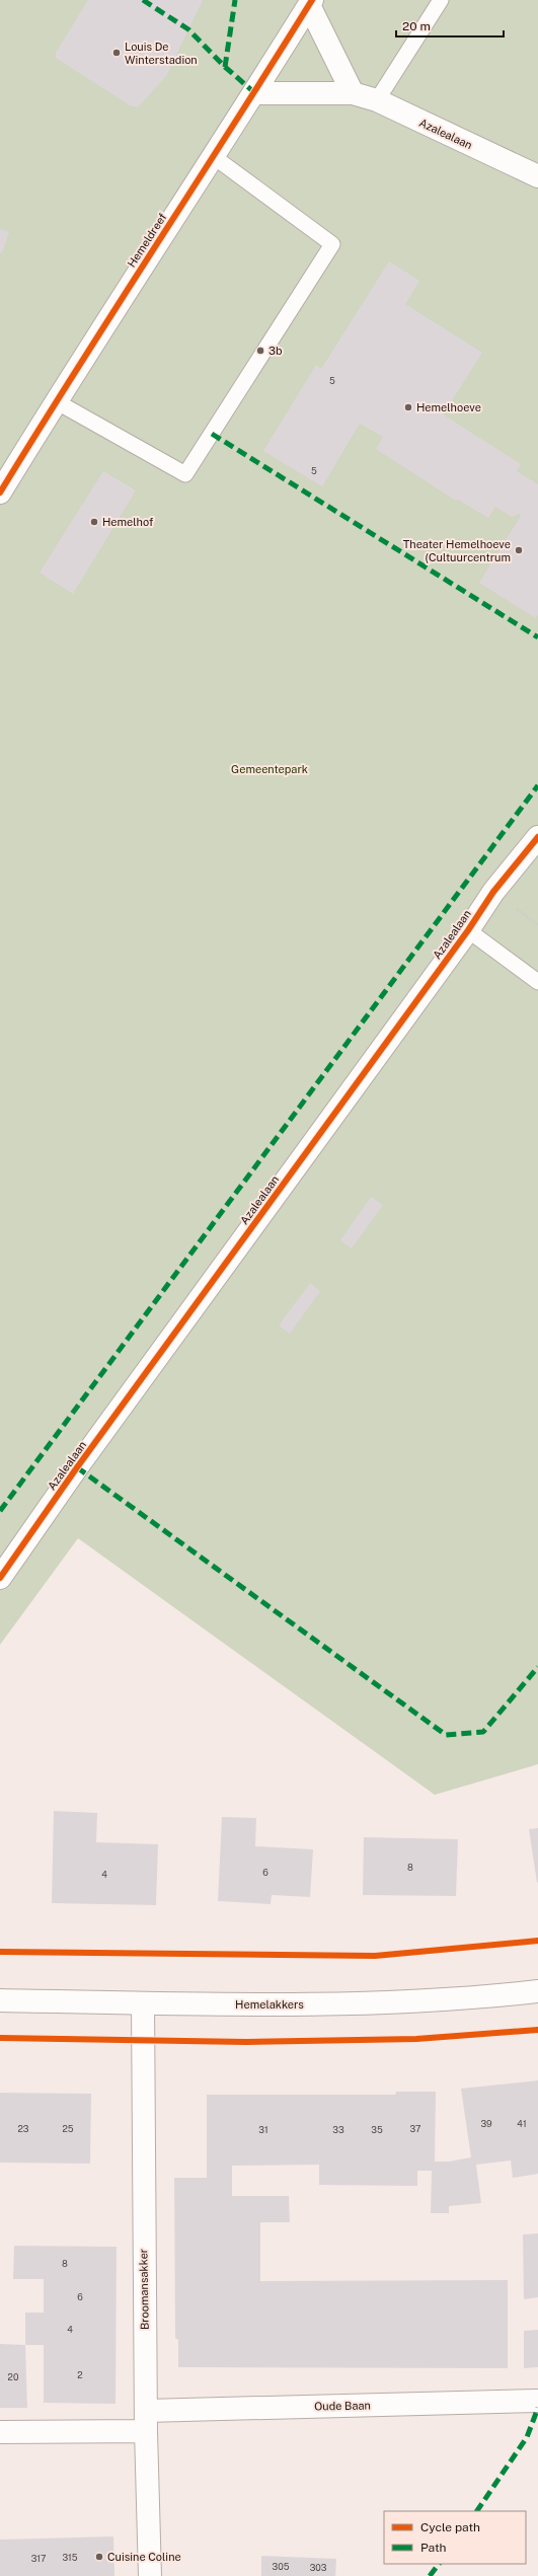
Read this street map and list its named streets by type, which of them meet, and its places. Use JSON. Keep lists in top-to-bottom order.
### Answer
{
  "streets": {
    "street": [
      "Azalealaan",
      "Hemeldreef",
      "Hemelakkers",
      "Broomansakker",
      "Oude Baan"
    ]
  },
  "crossings": [
    ["Azalealaan", "Hemeldreef"],
    ["Hemelakkers", "Broomansakker"],
    ["Broomansakker", "Oude Baan"]
  ],
  "parks": ["Gemeentepark"],
  "places": [
    "Louis De Winterstadion",
    "3b",
    "Hemelhoeve",
    "Hemelhof",
    "Theater Hemelhoeve (Cultuurcentrum",
    "Cuisine Coline"
  ],
  "house_numbers": [
    "5",
    "5",
    "8",
    "6",
    "4",
    "39",
    "41",
    "23",
    "25",
    "37",
    "31",
    "33",
    "35",
    "8",
    "6",
    "4",
    "2",
    "20",
    "315",
    "317",
    "305",
    "303"
  ],
  "legend": ["Cycle path", "Path"],
  "scale_bar": "20 m"
}
